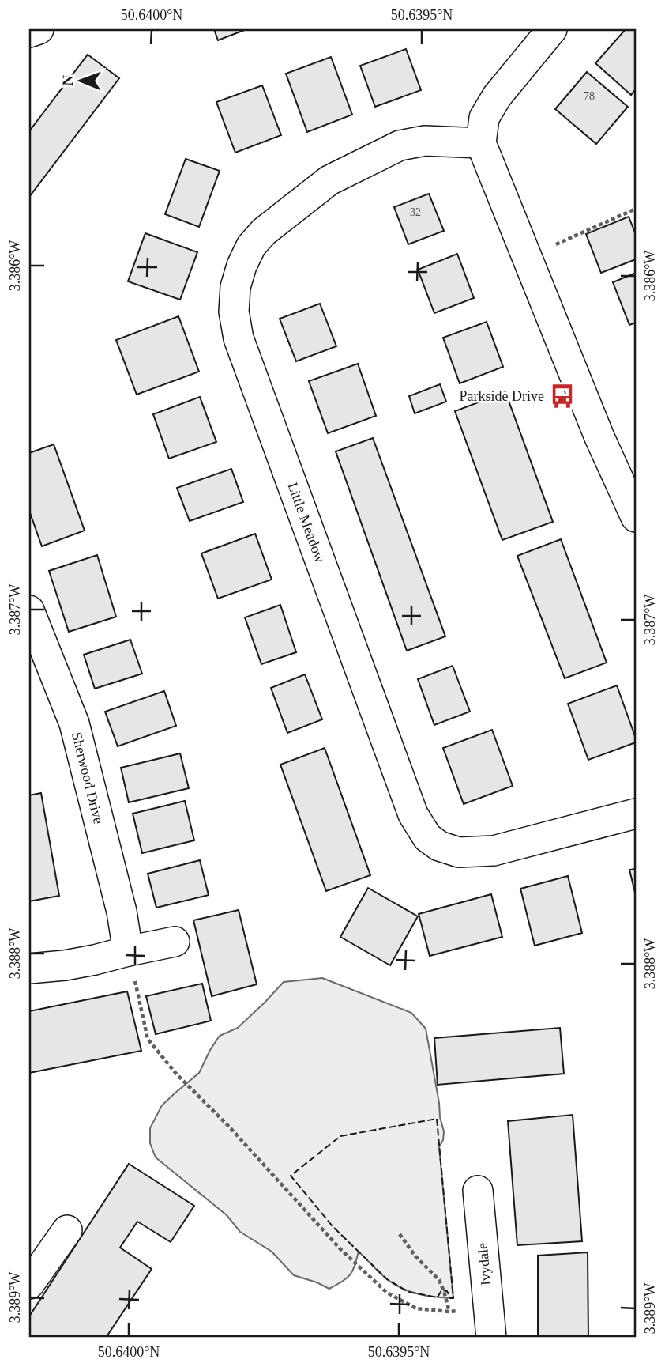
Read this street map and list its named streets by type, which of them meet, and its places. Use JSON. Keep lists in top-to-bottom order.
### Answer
{
  "streets": {
    "street": ["Little Meadow", "Sherwood Drive", "Ivydale"]
  },
  "places": {
    "bus stop": ["Parkside Drive"]
  },
  "house_numbers": ["78", "32"],
  "north": "left",
  "coordinates": [
    "50.6400°N",
    "50.6395°N",
    "3.386°W",
    "3.387°W",
    "3.388°W",
    "3.389°W"
  ]
}
